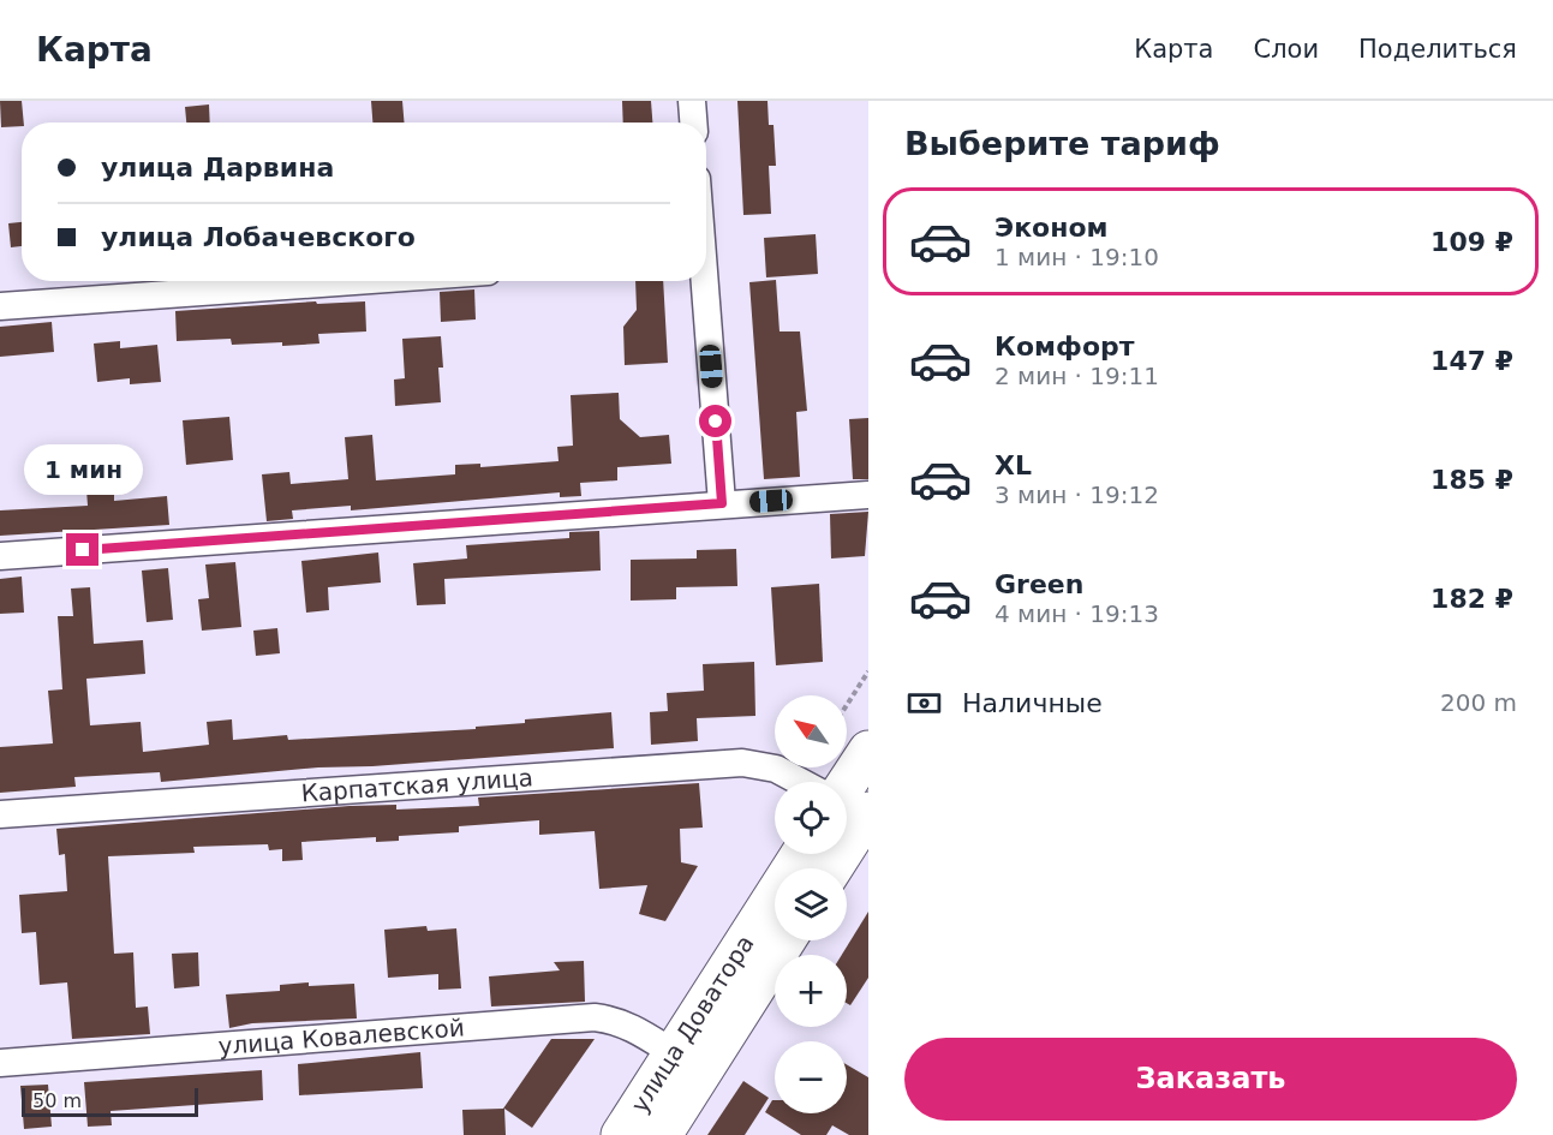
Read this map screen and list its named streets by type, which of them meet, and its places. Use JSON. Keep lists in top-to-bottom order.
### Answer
{
  "streets": {
    "main road": ["улица Доватора"],
    "street": ["Карпатская улица", "улица Ковалевской"]
  },
  "crossings": [
    ["улица Доватора", "улица Ковалевской"]
  ],
  "scale_bar": "50 m",
  "north": "top left",
  "page": {
    "header": "Карта",
    "nav": ["Карта", "Слои", "Поделиться"],
    "heading": "Выберите тариф",
    "banner": ["улица Дарвина", "улица Лобачевского"],
    "list": [
      {
        "name": "Эконом",
        "note": "1 мин · 19:10",
        "value": "109 ₽"
      },
      {
        "name": "Комфорт",
        "note": "2 мин · 19:11",
        "value": "147 ₽"
      },
      {
        "name": "XL",
        "note": "3 мин · 19:12",
        "value": "185 ₽"
      },
      {
        "name": "Green",
        "note": "4 мин · 19:13",
        "value": "182 ₽"
      }
    ],
    "bubble": "1 мин",
    "pay": ["Наличные", "200 m"],
    "map_buttons": ["+", "−"],
    "buttons": "Заказать",
    "scale": "50 m"
  }
}
